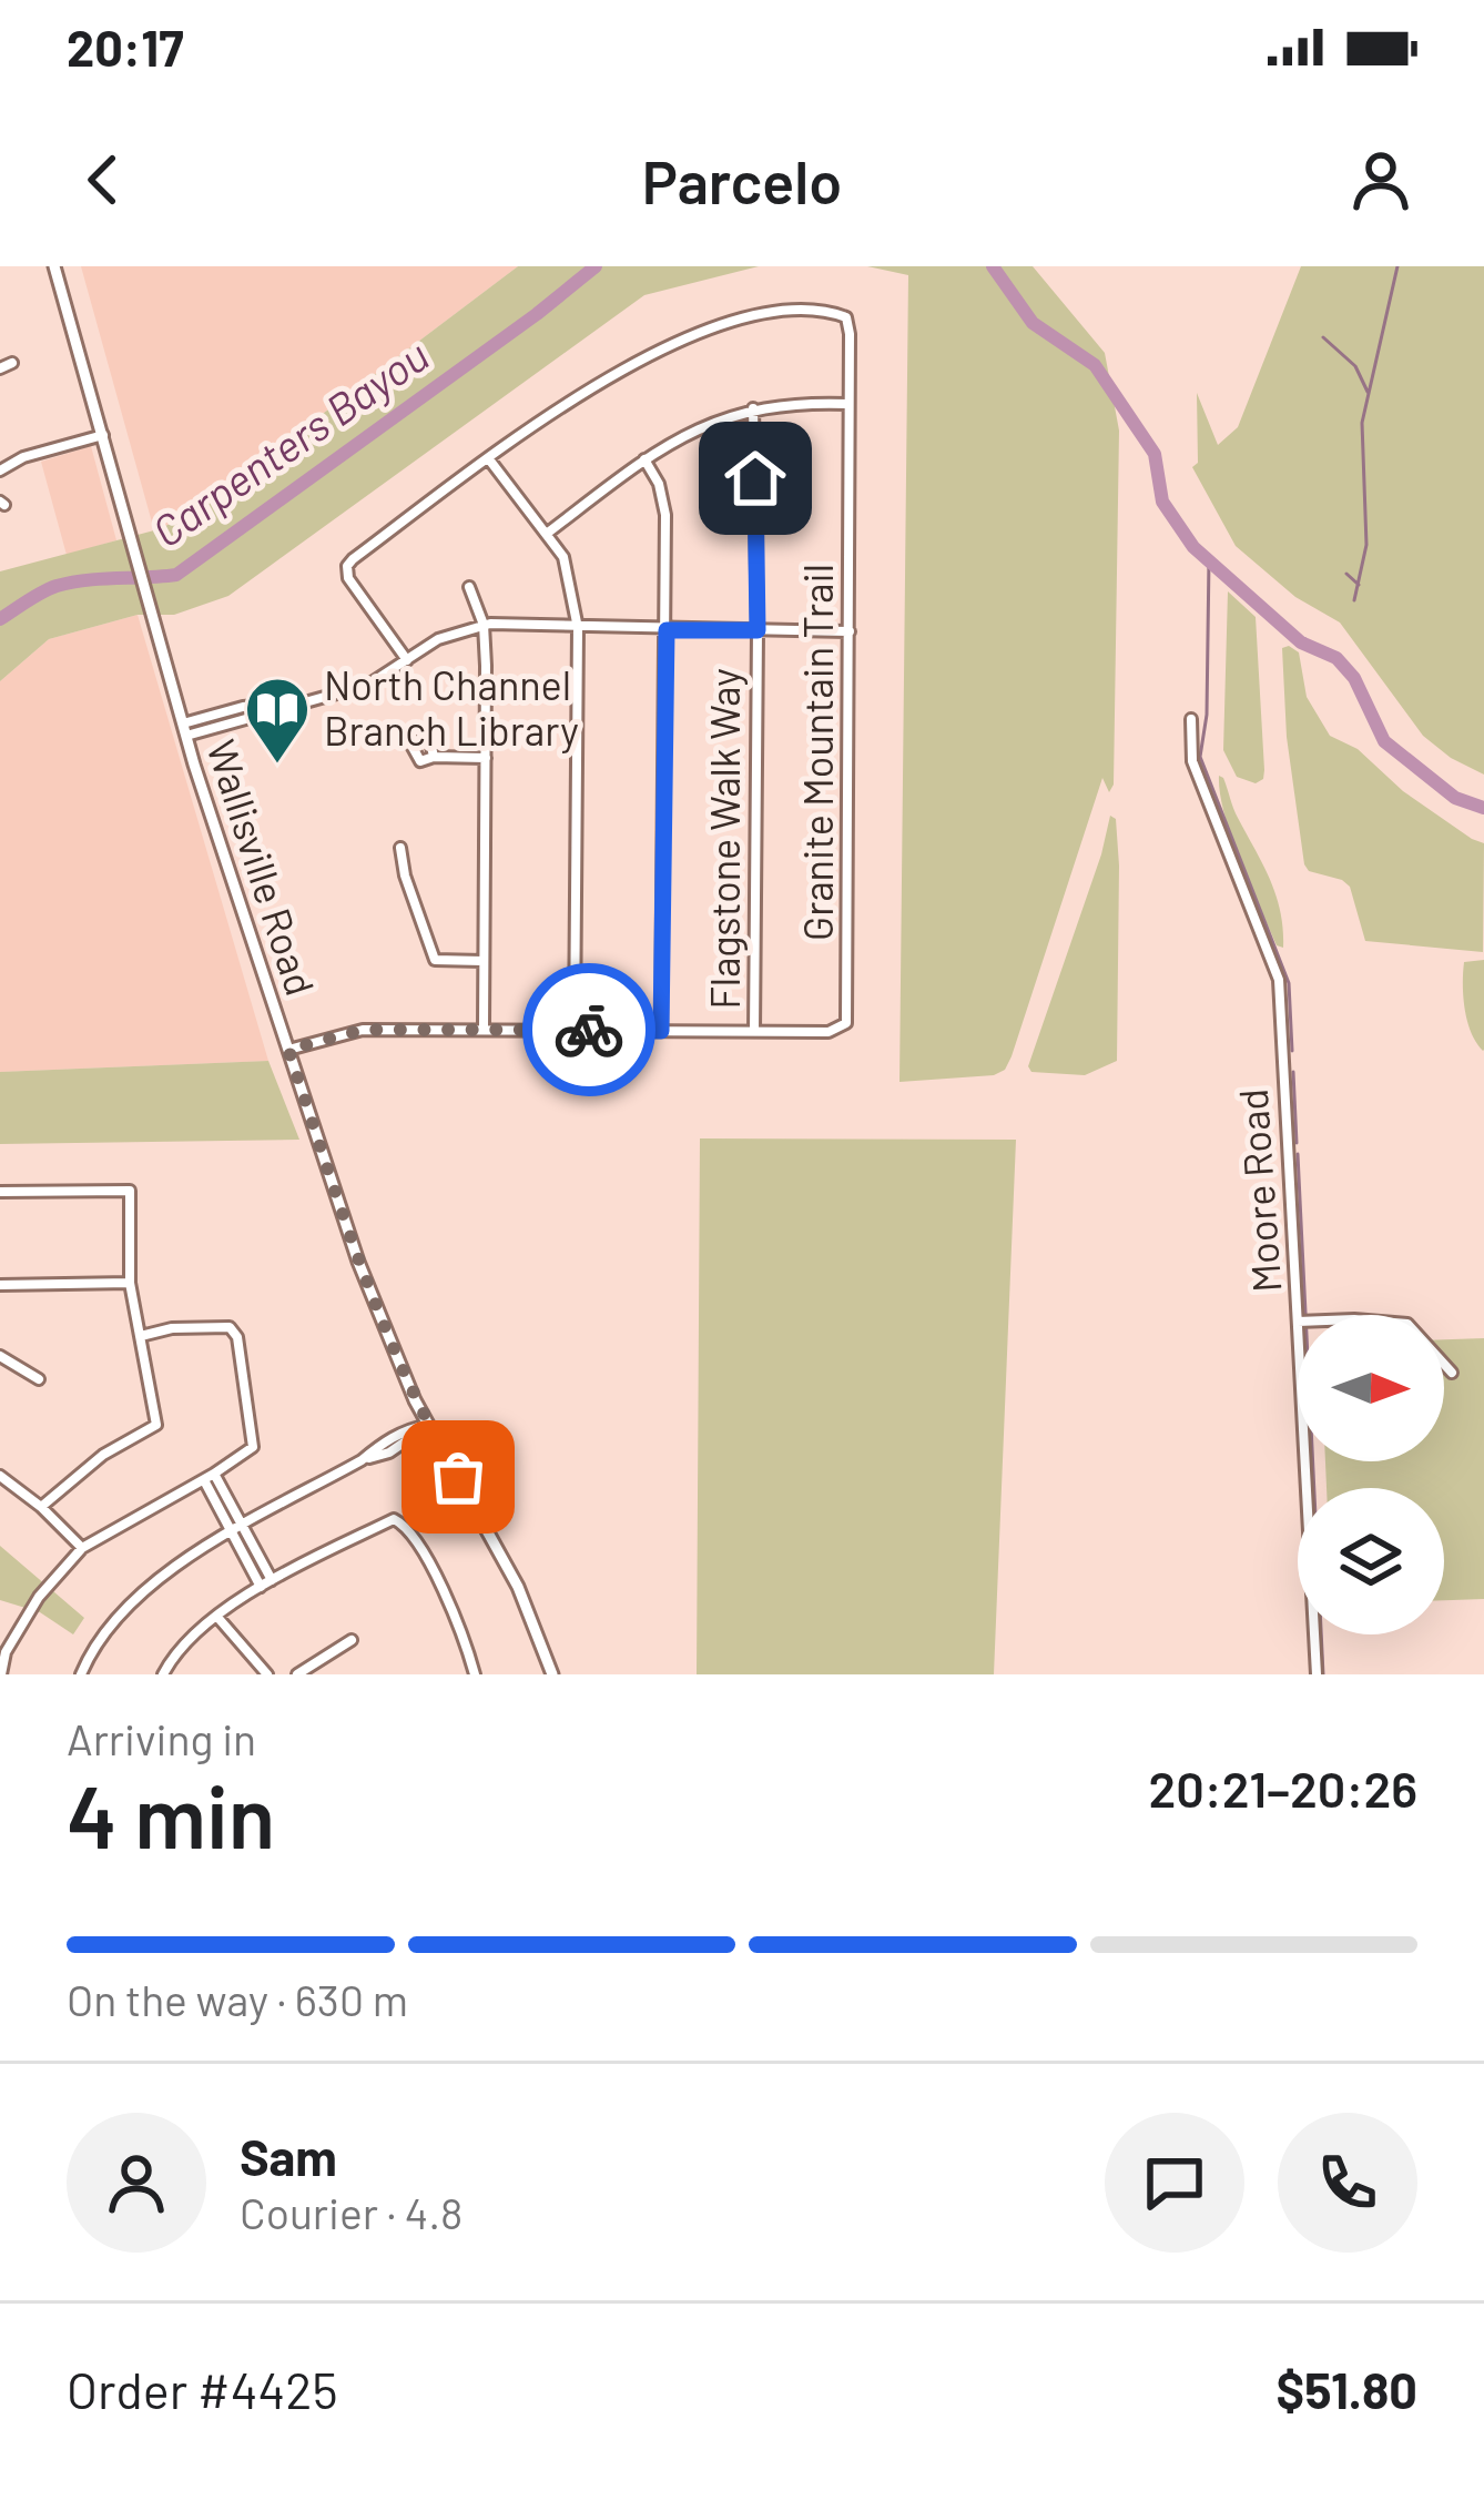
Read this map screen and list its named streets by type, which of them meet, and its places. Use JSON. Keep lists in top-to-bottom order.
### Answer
{
  "streets": {
    "main road": ["Wallisville Road"],
    "street": ["Granite Mountain Trail", "Flagstone Walk Way", "Moore Road"]
  },
  "crossings": [
    ["Granite Mountain Trail", "Flagstone Walk Way"]
  ],
  "water": ["Carpenters Bayou"],
  "places": {
    "library": ["North Channel Branch Library"]
  },
  "north": "right",
  "page": {
    "status": "20:17",
    "header": "Parcelo",
    "heading": ["4 min", "Arriving in", "20:21–20:26"],
    "panel": [
      "Sam",
      "Courier · 4.8",
      "Order #4425",
      "$51.80"
    ],
    "bar": "On the way · 630 m"
  }
}
